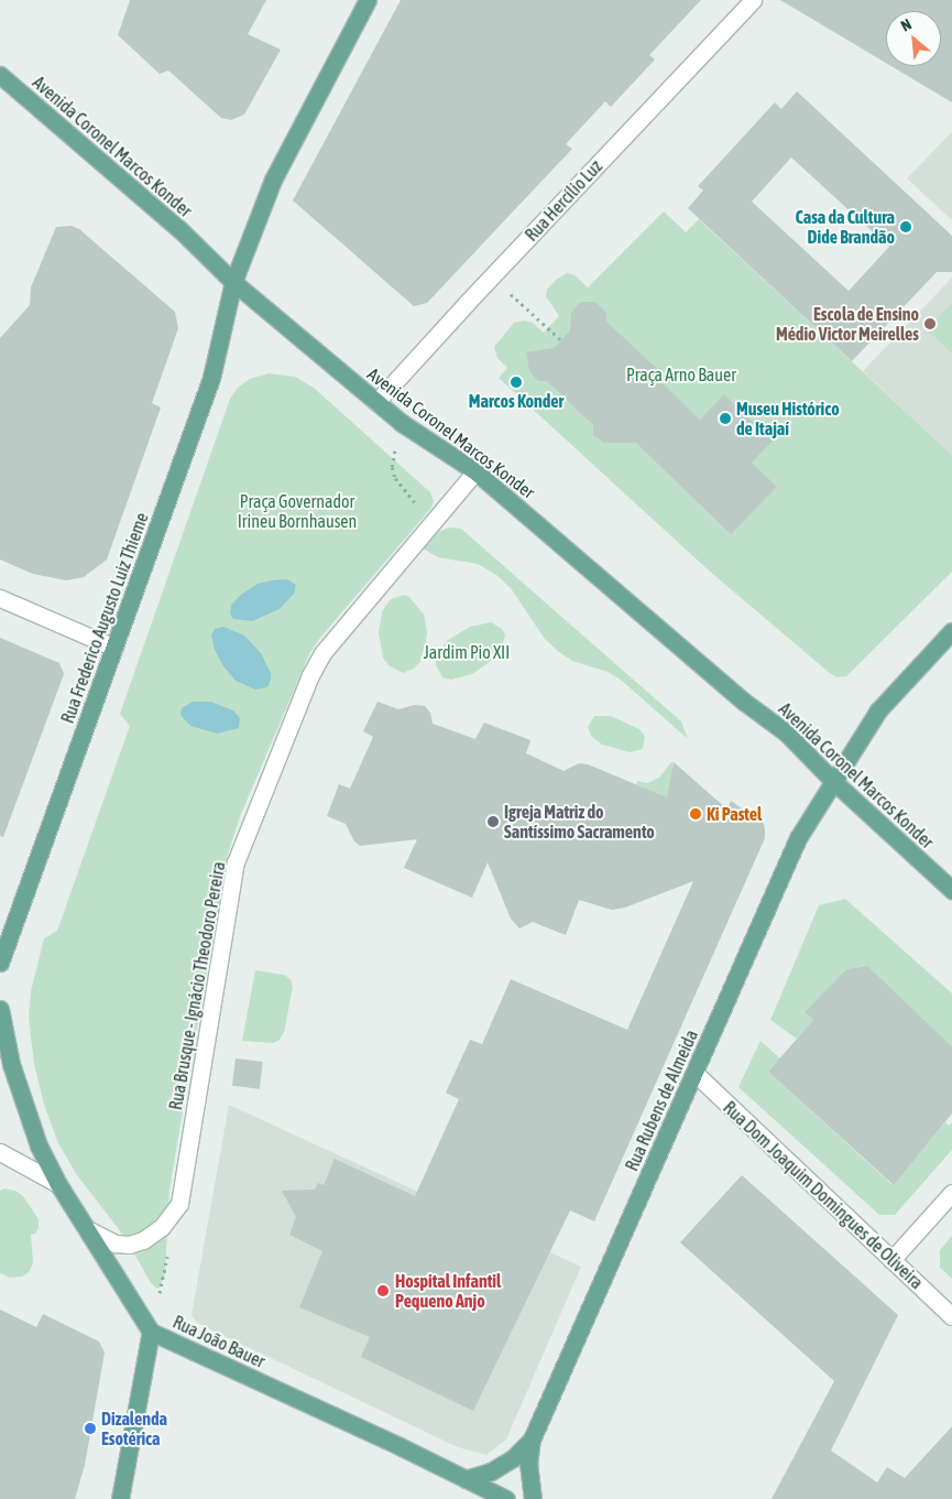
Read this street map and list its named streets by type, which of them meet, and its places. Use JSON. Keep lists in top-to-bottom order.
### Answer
{
  "streets": {
    "main road": [
      "Avenida Coronel Marcos Konder",
      "Rua Frederico Augusto Luiz Thieme",
      "Rua Rubens de Almeida",
      "Rua João Bauer"
    ],
    "street": ["Rua Hercílio Luz", "Rua Brusque - Ignácio Theodoro Pereira", "Rua Dom Joaquim Domingues de Oliveira"]
  },
  "crossings": [
    ["Avenida Coronel Marcos Konder", "Rua Hercílio Luz"],
    ["Avenida Coronel Marcos Konder", "Rua Frederico Augusto Luiz Thieme"],
    ["Avenida Coronel Marcos Konder", "Rua Brusque - Ignácio Theodoro Pereira"],
    ["Avenida Coronel Marcos Konder", "Rua Rubens de Almeida"],
    ["Rua Brusque - Ignácio Theodoro Pereira", "Rua João Bauer"],
    ["Rua Rubens de Almeida", "Rua Dom Joaquim Domingues de Oliveira"],
    ["Rua Rubens de Almeida", "Rua João Bauer"]
  ],
  "parks": ["Praça Arno Bauer", "Praça Governador Irineu Bornhausen", "Jardim Pio XII"],
  "places": [
    "Casa da Cultura Dide Brandão",
    "Escola de Ensino Médio Victor Meirelles",
    "Marcos Konder",
    "Museu Histórico de Itajaí",
    "Ki Pastel",
    "Igreja Matriz do Santíssimo Sacramento",
    "Hospital Infantil Pequeno Anjo",
    "Dizalenda Esotérica"
  ],
  "north": "top left"
}
